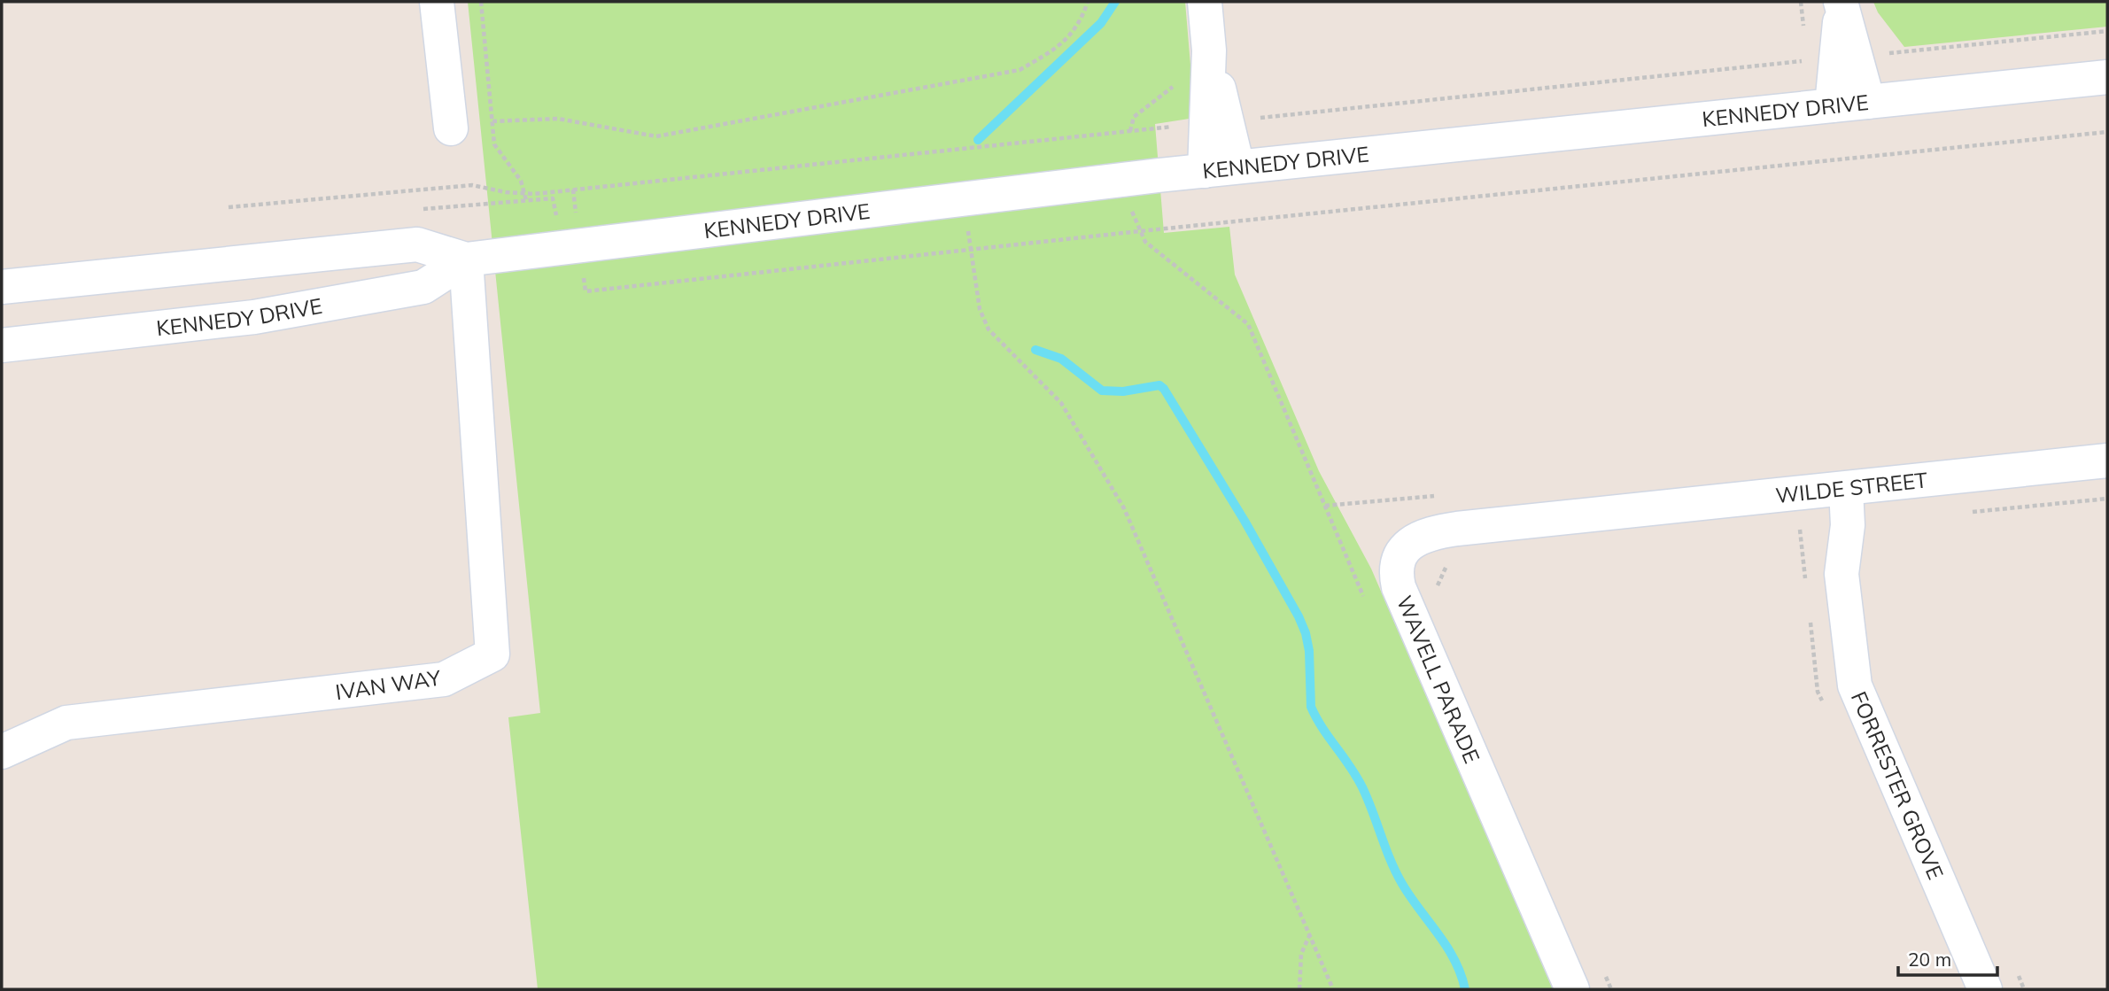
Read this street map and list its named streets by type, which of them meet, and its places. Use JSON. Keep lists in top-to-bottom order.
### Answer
{
  "streets": {
    "street": [
      "KENNEDY DRIVE",
      "WILDE STREET",
      "WAVELL PARADE",
      "IVAN WAY",
      "FORRESTER GROVE"
    ]
  },
  "crossings": [
    ["KENNEDY DRIVE", "IVAN WAY"],
    ["WILDE STREET", "WAVELL PARADE"],
    ["WILDE STREET", "FORRESTER GROVE"]
  ],
  "scale_bar": "20 m"
}
